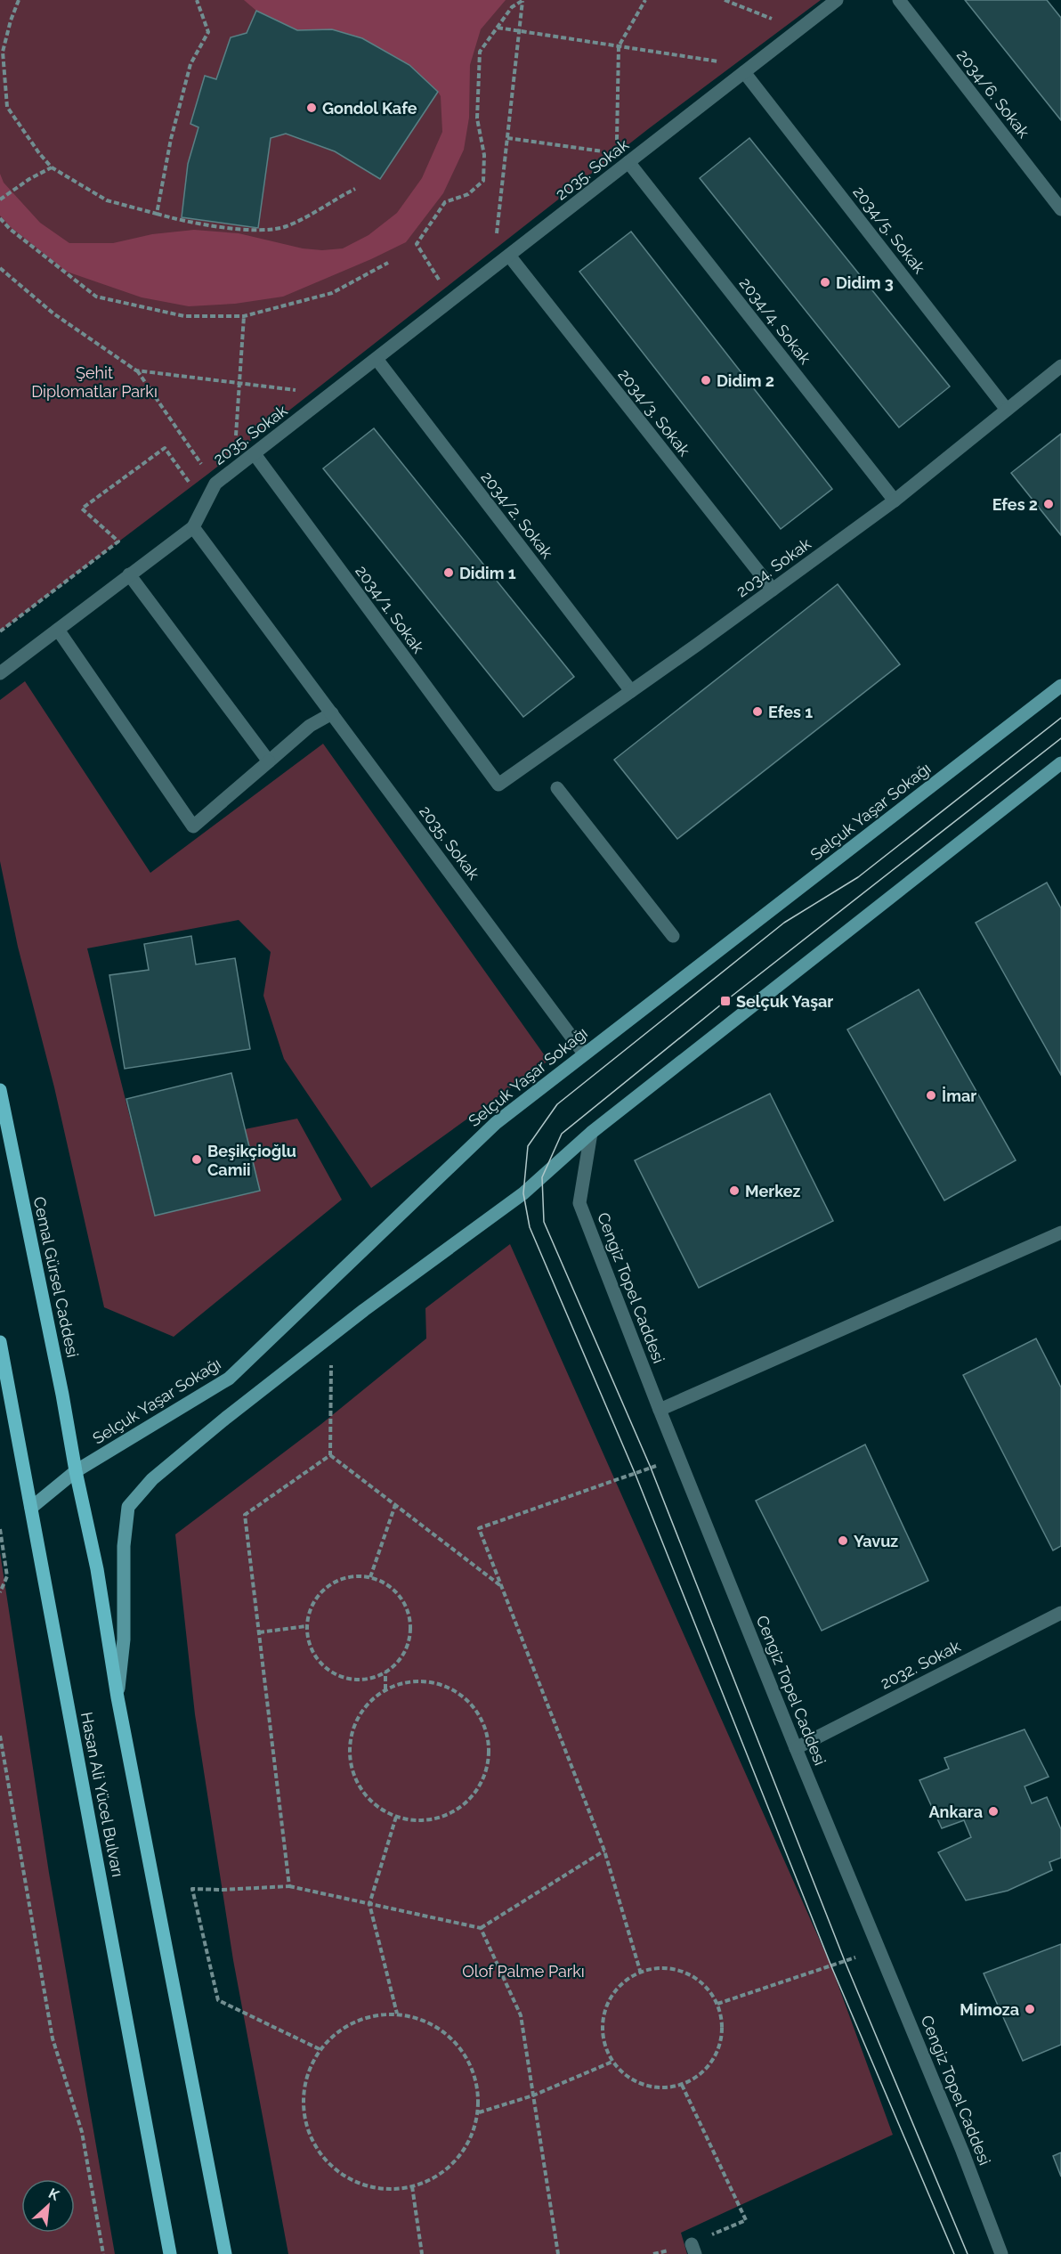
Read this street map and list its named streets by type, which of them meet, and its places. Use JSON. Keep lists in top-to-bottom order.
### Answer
{
  "streets": {
    "main road": ["Selçuk Yaşar Sokağı", "Cemal Gürsel Caddesi", "Hasan Ali Yücel Bulvarı"],
    "street": [
      "2034/6. Sokak",
      "2035. Sokak",
      "2034/5. Sokak",
      "2034/4. Sokak",
      "2034/3. Sokak",
      "2034/2. Sokak",
      "2034. Sokak",
      "2034/1. Sokak",
      "Cengiz Topel Caddesi",
      "2032. Sokak"
    ]
  },
  "crossings": [
    ["2035. Sokak", "2034/5. Sokak"],
    ["2035. Sokak", "2034/4. Sokak"],
    ["2035. Sokak", "2034/3. Sokak"],
    ["2035. Sokak", "2034/2. Sokak"],
    ["2035. Sokak", "2034/1. Sokak"],
    ["2035. Sokak", "Selçuk Yaşar Sokağı"],
    ["2034/5. Sokak", "2034. Sokak"],
    ["2034/4. Sokak", "2034. Sokak"],
    ["2034/3. Sokak", "2034. Sokak"],
    ["2034/2. Sokak", "2034. Sokak"],
    ["2034. Sokak", "2034/1. Sokak"],
    ["Selçuk Yaşar Sokağı", "Cemal Gürsel Caddesi"],
    ["Selçuk Yaşar Sokağı", "Hasan Ali Yücel Bulvarı"],
    ["Cemal Gürsel Caddesi", "Hasan Ali Yücel Bulvarı"],
    ["Cengiz Topel Caddesi", "2032. Sokak"]
  ],
  "parks": ["Şehit Diplomatlar Parkı", "Olof Palme Parkı"],
  "places": {
    "other": [
      "Gondol Kafe",
      "Didim 3",
      "Didim 2",
      "Efes 2",
      "Didim 1",
      "Efes 1",
      "İmar",
      "Beşikçioğlu Camii",
      "Merkez",
      "Yavuz",
      "Ankara",
      "Mimoza"
    ],
    "transit": ["Selçuk Yaşar"]
  },
  "north": "top right"
}
